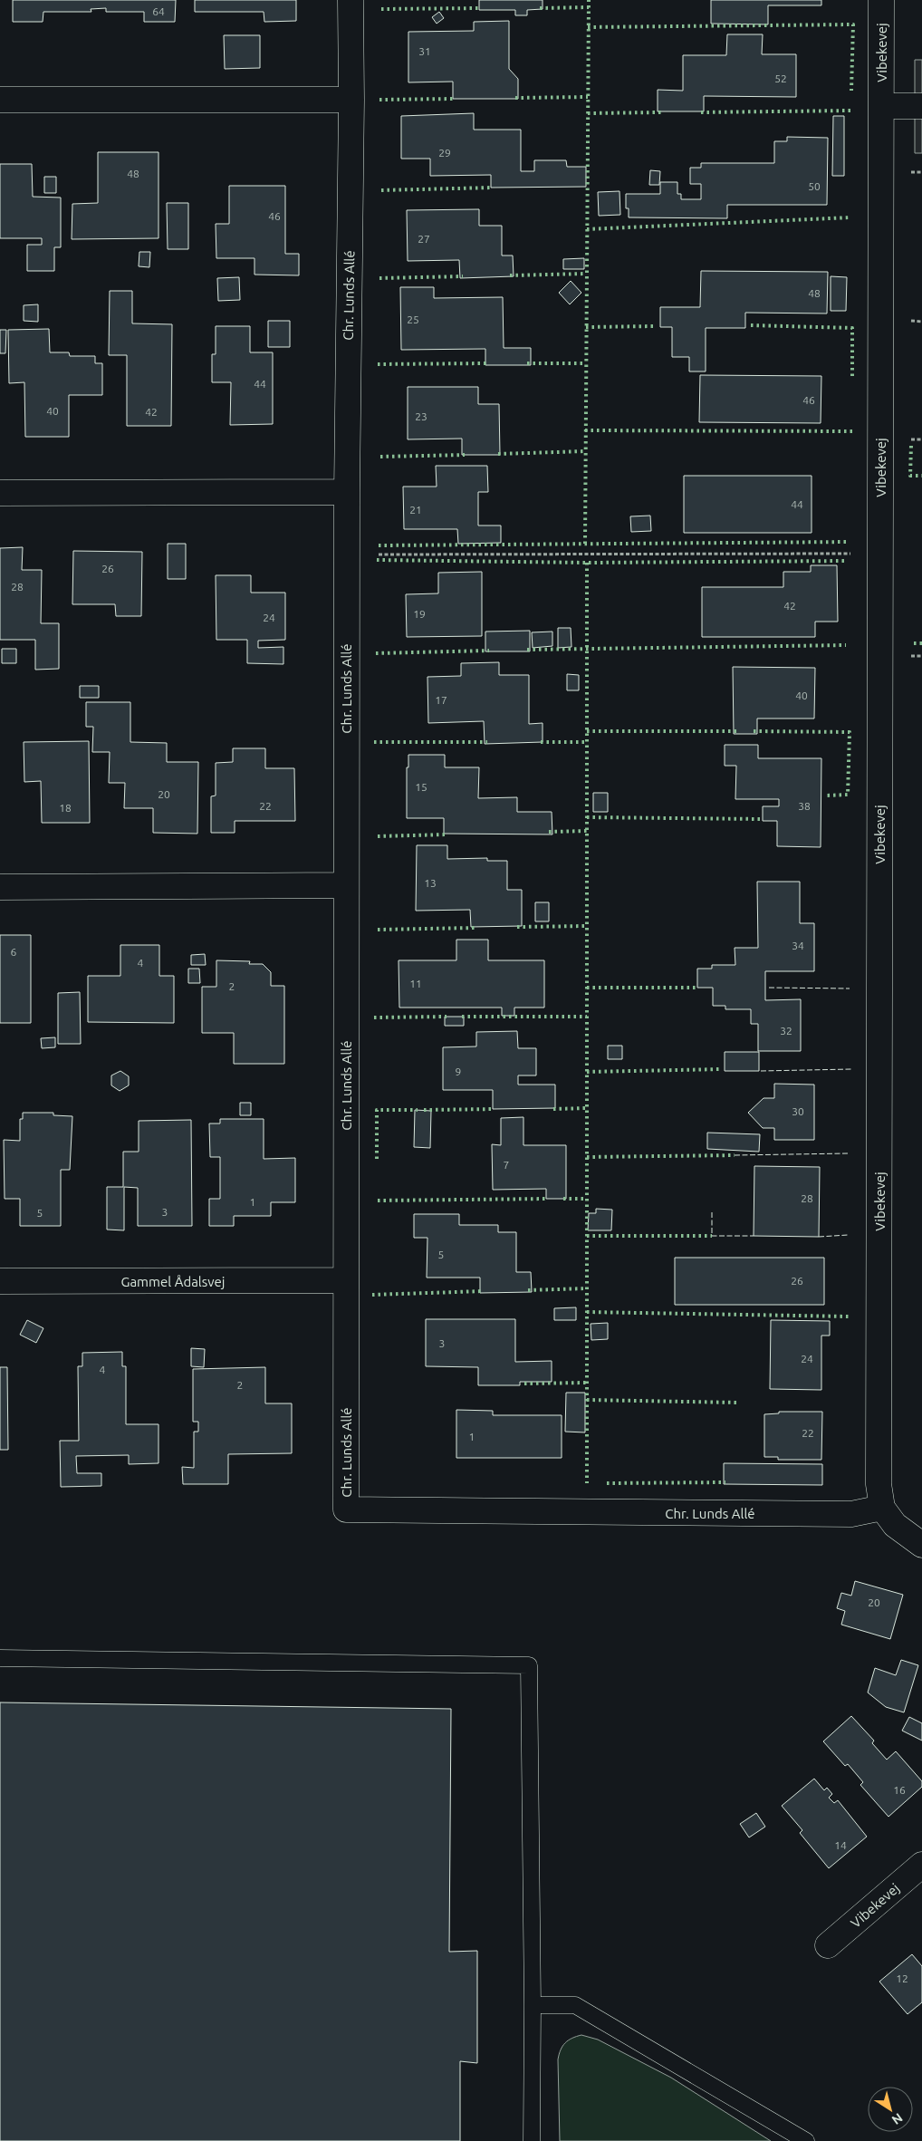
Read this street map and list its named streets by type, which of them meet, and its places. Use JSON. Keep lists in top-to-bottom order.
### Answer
{
  "streets": {
    "street": ["Vibekevej", "Chr. Lunds Allé", "Gammel Ådalsvej"]
  },
  "crossings": [
    ["Vibekevej", "Chr. Lunds Allé"],
    ["Chr. Lunds Allé", "Gammel Ådalsvej"]
  ],
  "house_numbers": [
    "64",
    "31",
    "52",
    "29",
    "48",
    "50",
    "46",
    "27",
    "48",
    "25",
    "44",
    "46",
    "40",
    "42",
    "23",
    "44",
    "21",
    "26",
    "28",
    "42",
    "19",
    "24",
    "40",
    "17",
    "15",
    "20",
    "22",
    "38",
    "18",
    "13",
    "34",
    "6",
    "4",
    "11",
    "2",
    "32",
    "9",
    "30",
    "7",
    "28",
    "1",
    "3",
    "5",
    "5",
    "26",
    "3",
    "24",
    "4",
    "2",
    "22",
    "1",
    "20",
    "16",
    "14",
    "12"
  ],
  "north": "bottom right"
}
